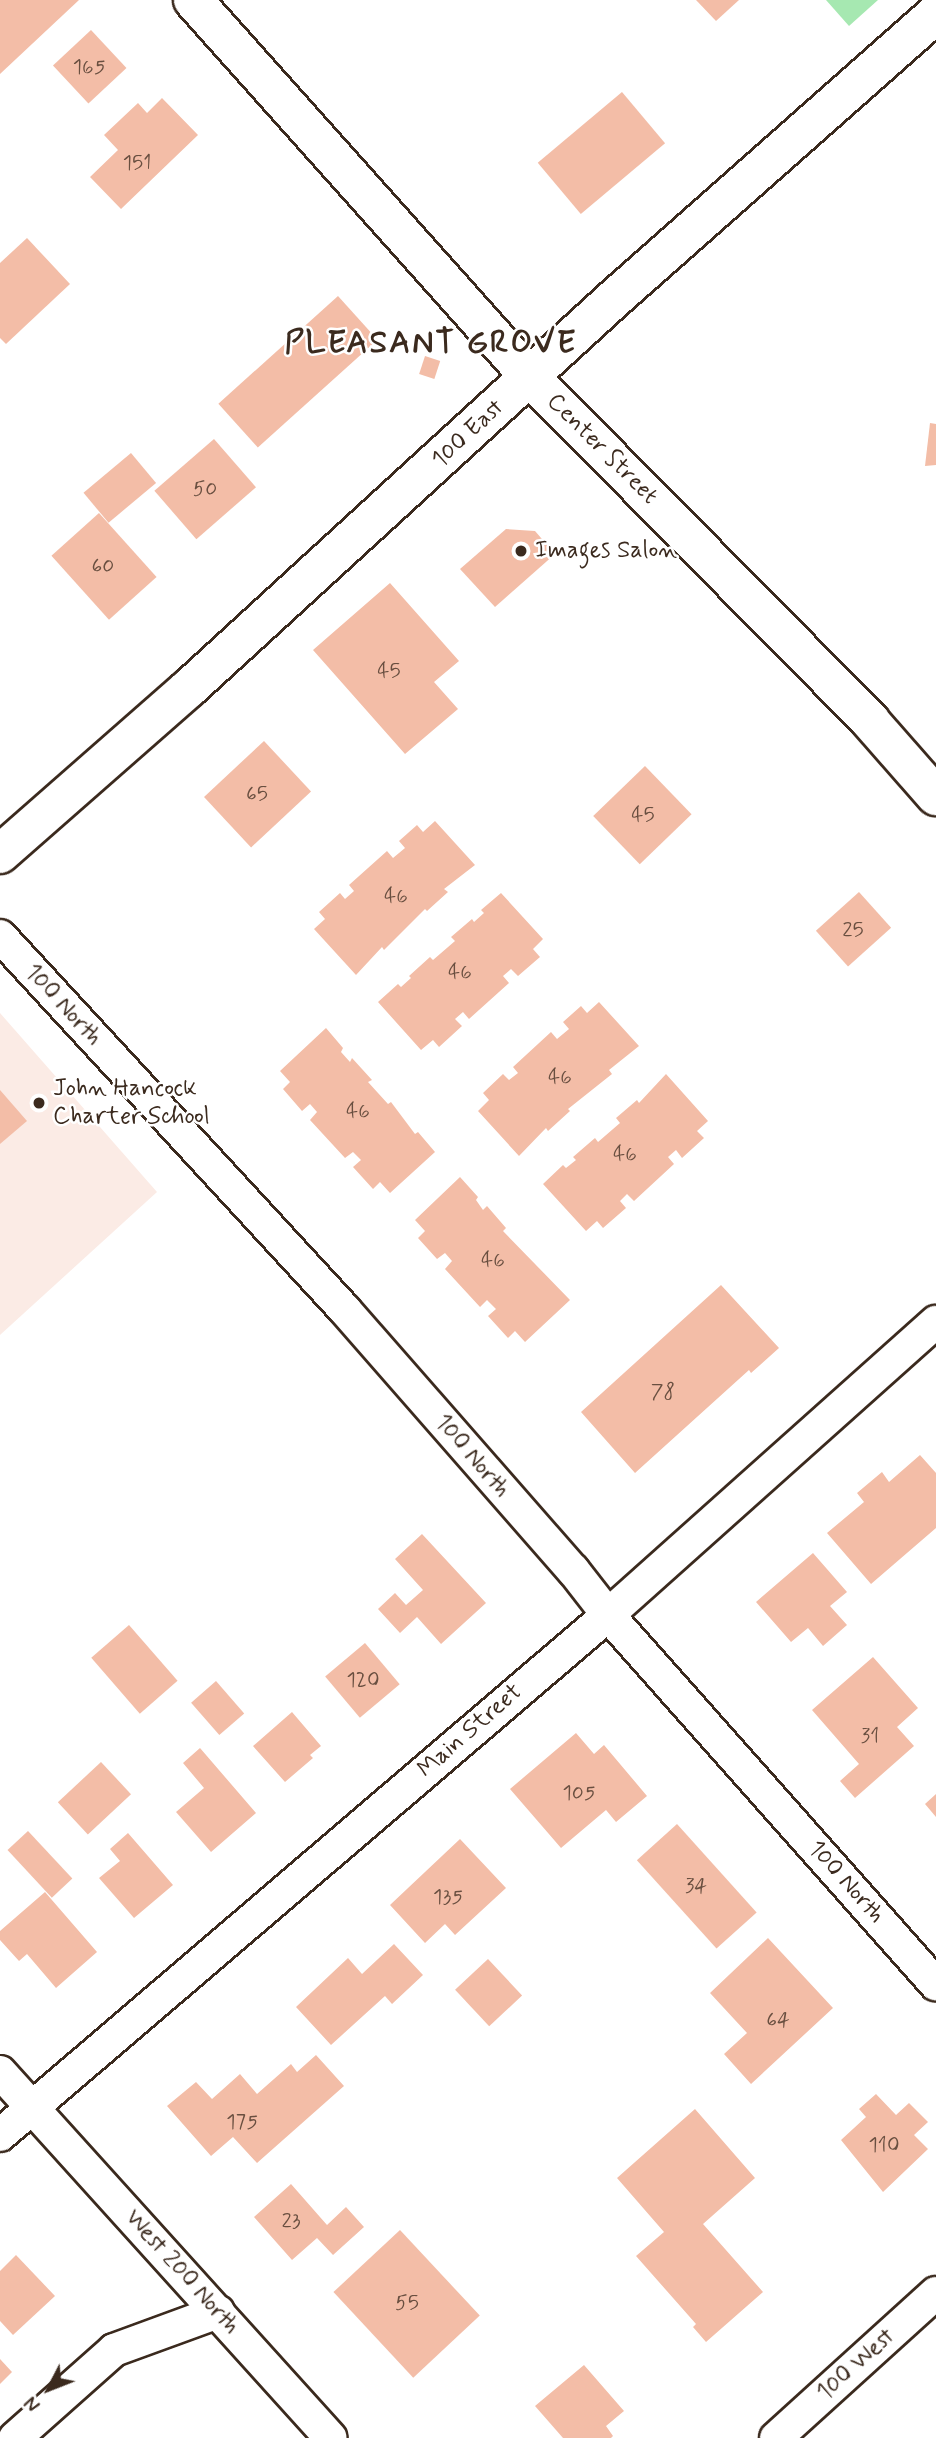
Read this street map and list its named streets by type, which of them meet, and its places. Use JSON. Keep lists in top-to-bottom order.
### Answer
{
  "streets": {
    "main road": ["100 East", "Center Street"],
    "street": [
      "100 North",
      "Main Street",
      "West 200 North",
      "100 West"
    ]
  },
  "crossings": [
    ["100 East", "Center Street"],
    ["100 North", "Main Street"],
    ["Main Street", "West 200 North"]
  ],
  "districts": ["PLEASANT GROVE"],
  "places": ["Images Salon", "John Hancock Charter School"],
  "house_numbers": [
    "165",
    "151",
    "50",
    "60",
    "45",
    "65",
    "45",
    "46",
    "25",
    "46",
    "46",
    "46",
    "46",
    "46",
    "78",
    "120",
    "31",
    "105",
    "34",
    "135",
    "64",
    "175",
    "110",
    "23",
    "55"
  ],
  "north": "bottom left"
}
